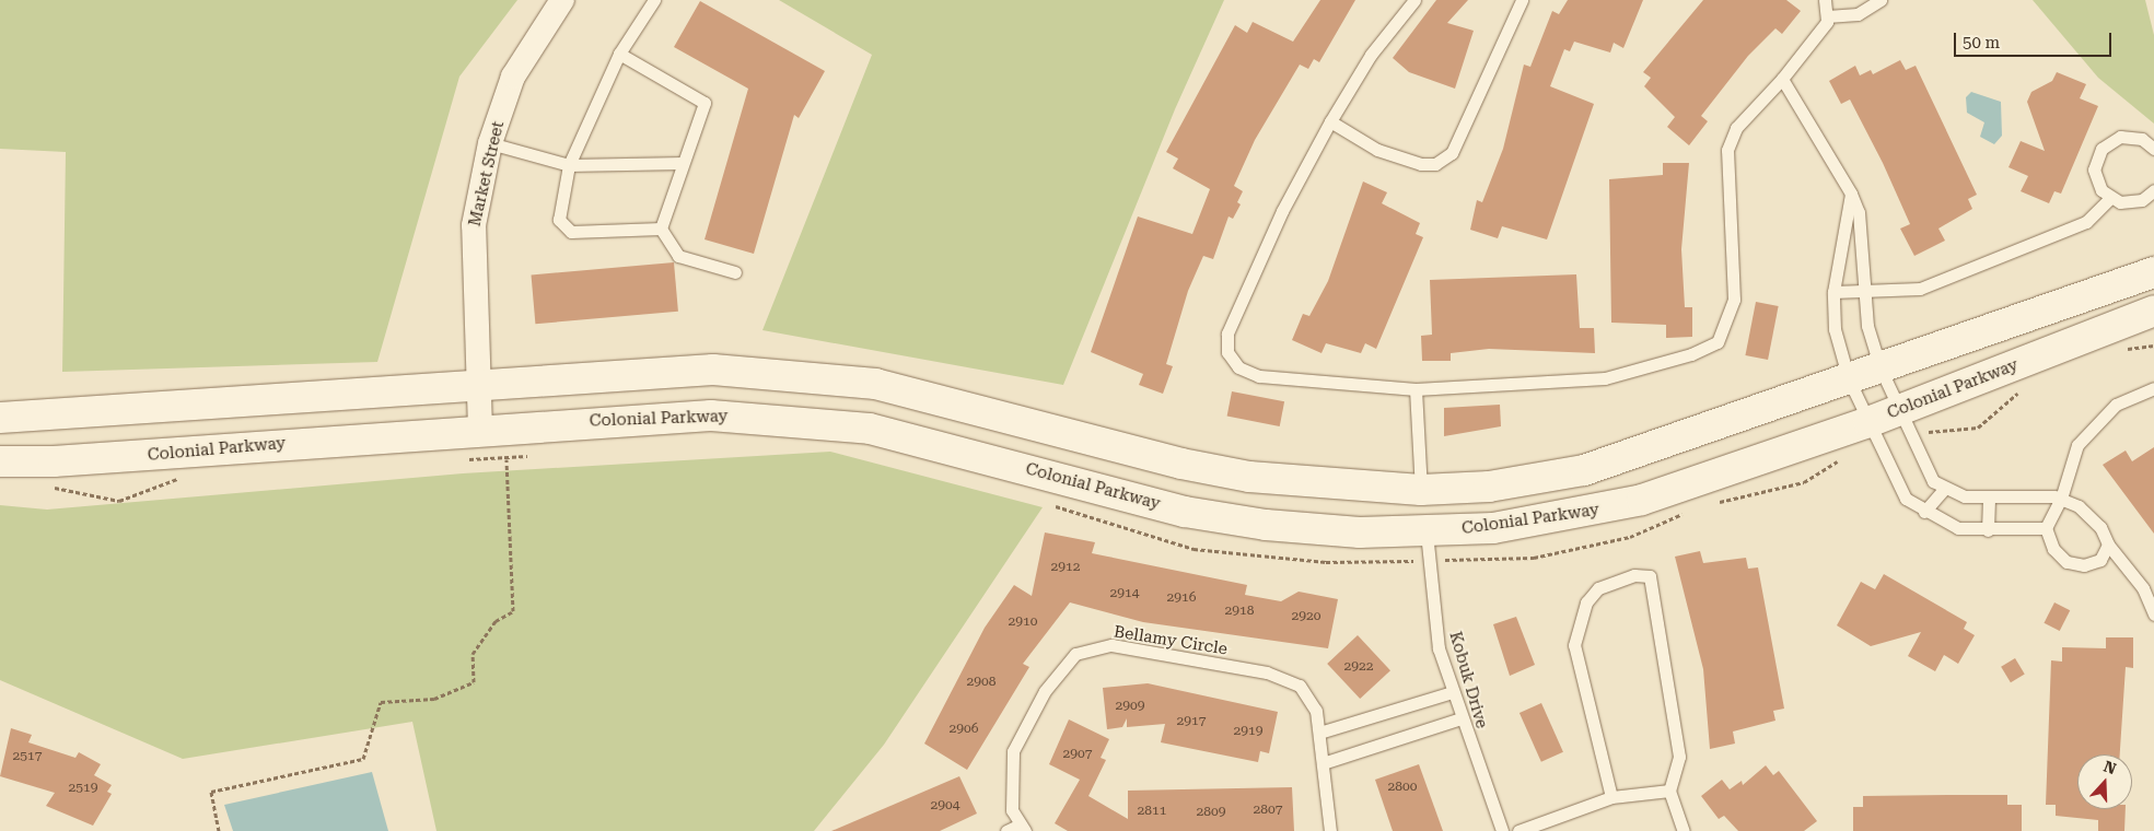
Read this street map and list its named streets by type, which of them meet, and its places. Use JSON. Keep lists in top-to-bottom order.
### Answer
{
  "streets": {
    "street": ["Market Street", "Colonial Parkway"],
    "lane": ["Bellamy Circle", "Kobuk Drive"]
  },
  "crossings": [
    ["Market Street", "Colonial Parkway"],
    ["Colonial Parkway", "Kobuk Drive"]
  ],
  "house_numbers": [
    "2912",
    "2914",
    "2916",
    "2918",
    "2920",
    "2910",
    "2922",
    "2908",
    "2909",
    "2917",
    "2906",
    "2919",
    "2907",
    "2517",
    "2800",
    "2519",
    "2904",
    "2807",
    "2811",
    "2809"
  ],
  "scale_bar": "50 m",
  "north": "top"
}
